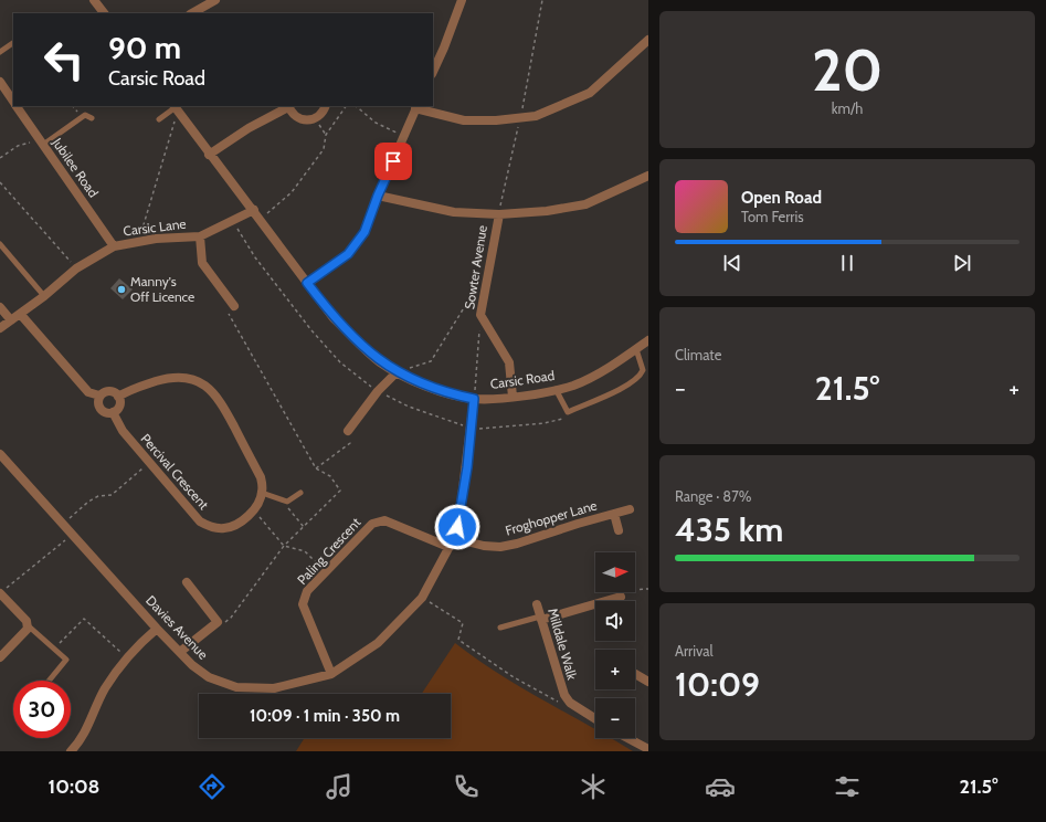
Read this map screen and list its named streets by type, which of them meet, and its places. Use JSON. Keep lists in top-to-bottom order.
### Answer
{
  "streets": {
    "street": [
      "Jubilee Road",
      "Carsic Lane",
      "Sowter Avenue",
      "Carsic Road",
      "Percival Crescent",
      "Froghopper Lane",
      "Paling Crescent",
      "Davies Avenue",
      "Milldale Walk"
    ]
  },
  "crossings": [
    ["Jubilee Road", "Carsic Lane"],
    ["Carsic Lane", "Carsic Road"],
    ["Sowter Avenue", "Carsic Road"],
    ["Carsic Road", "Davies Avenue"],
    ["Froghopper Lane", "Davies Avenue"],
    ["Paling Crescent", "Davies Avenue"]
  ],
  "places": ["Manny's Off Licence"],
  "north": "right",
  "page": {
    "tile": [
      ["20", "km/h"],
      "Climate",
      ["Range · 87%", "435 km"],
      ["Arrival", "10:09"]
    ],
    "turn": ["90 m", "Carsic Road"],
    "song": ["Open Road", "Tom Ferris"],
    "heat": ["−", "21.5°", "+"],
    "map_buttons": ["+", "−"],
    "limit": "30",
    "trip": "10:09 · 1 min · 350 m",
    "tabs": ["10:08", "21.5°"]
  }
}
